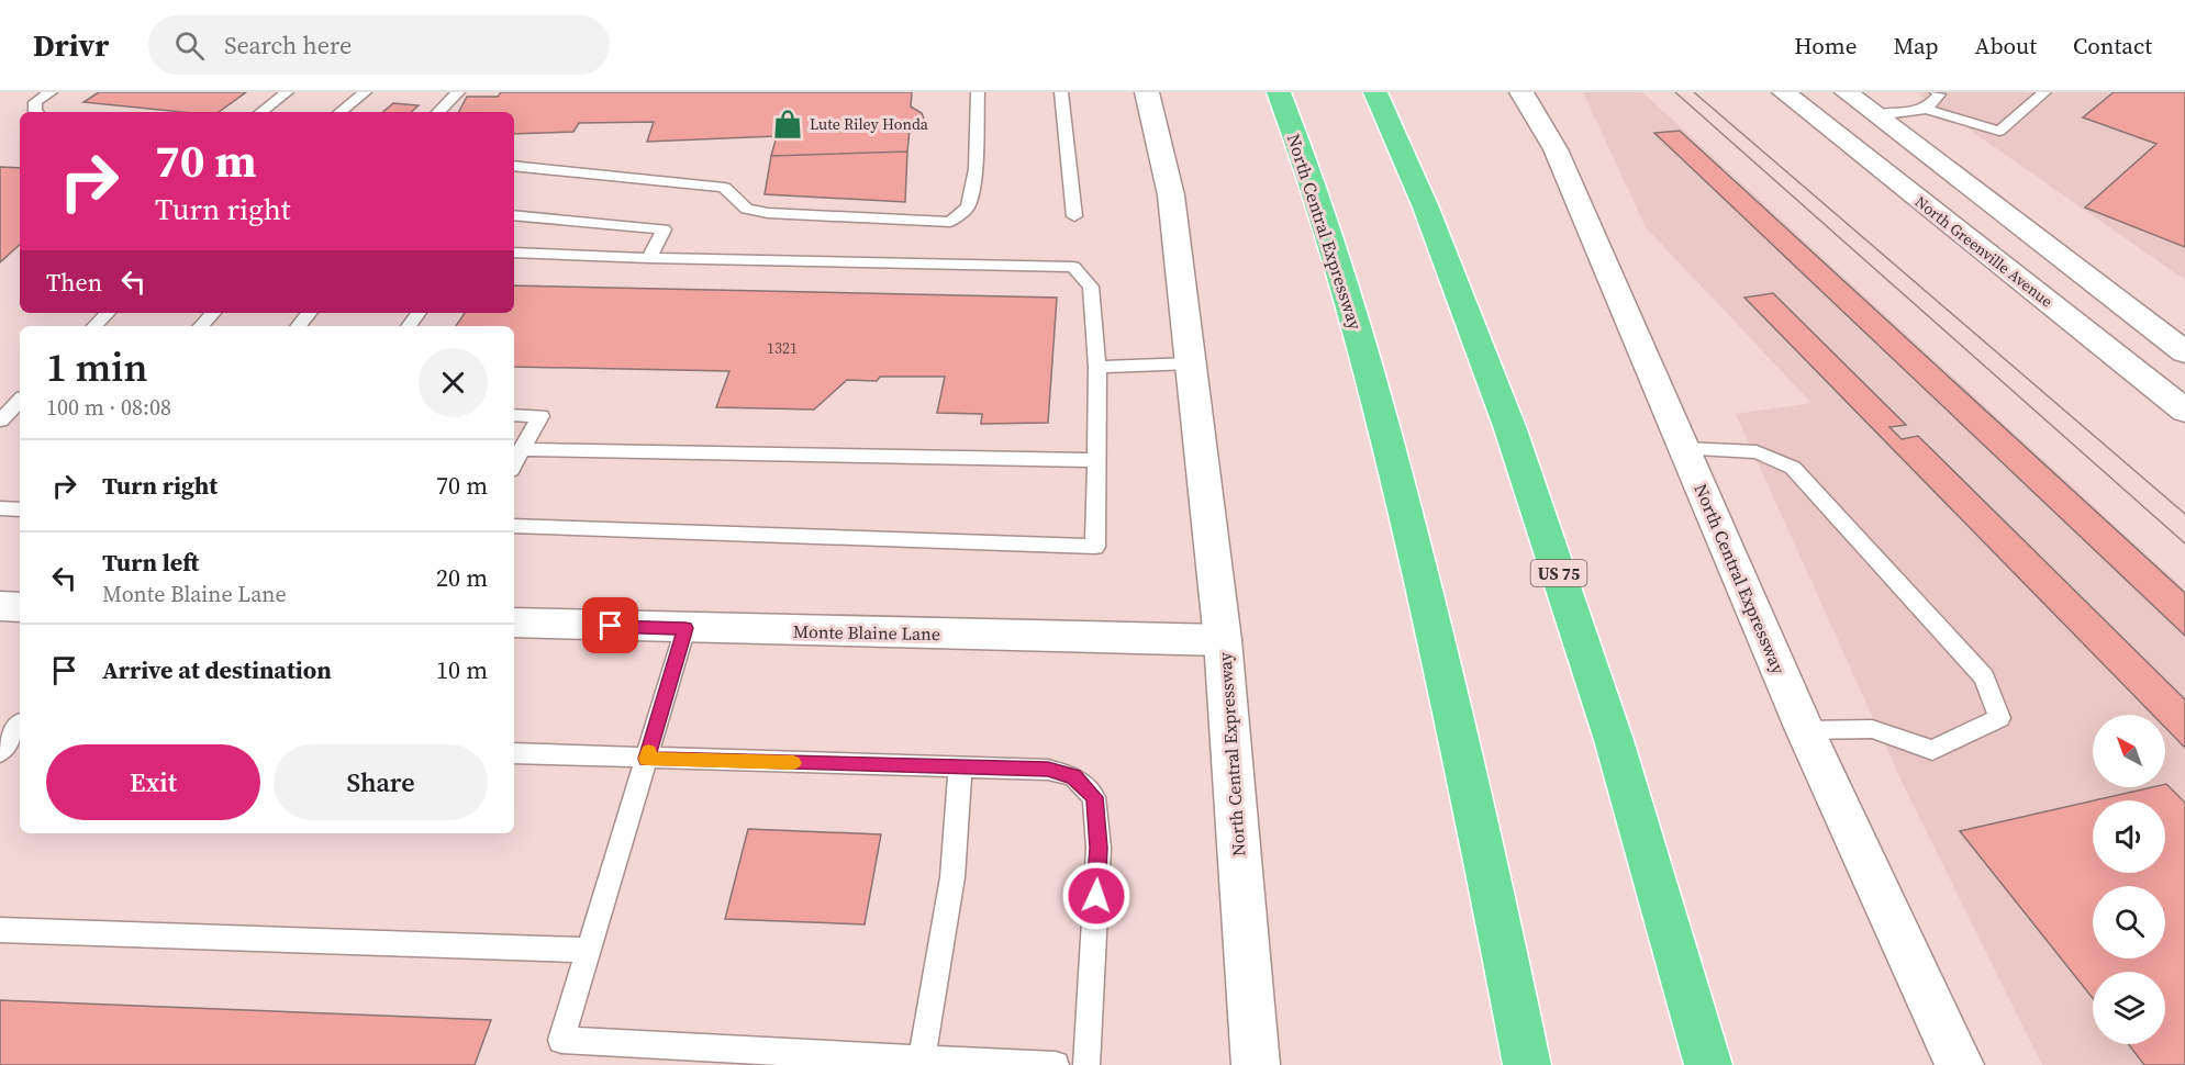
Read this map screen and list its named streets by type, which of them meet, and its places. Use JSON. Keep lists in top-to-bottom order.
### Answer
{
  "streets": {
    "highway": ["North Central Expressway", "US 75"],
    "main road": ["North Greenville Avenue", "Monte Blaine Lane"]
  },
  "crossings": [
    ["North Central Expressway", "Monte Blaine Lane"]
  ],
  "places": {
    "shop": ["Lute Riley Honda"]
  },
  "house_numbers": ["1321"],
  "north": "top left",
  "page": {
    "header": "Drivr",
    "search": "Search here",
    "nav": [
      "Home",
      "Map",
      "About",
      "Contact"
    ],
    "turn": ["70 m", "Turn right"],
    "then": "Then",
    "heading": ["1 min", "100 m · 08:08"],
    "list": [
      {
        "name": "Turn right",
        "value": "70 m"
      },
      {
        "name": "Turn left",
        "note": "Monte Blaine Lane",
        "value": "20 m"
      },
      {
        "name": "Arrive at destination",
        "value": "10 m"
      }
    ],
    "buttons": ["Exit", "Share"]
  }
}
